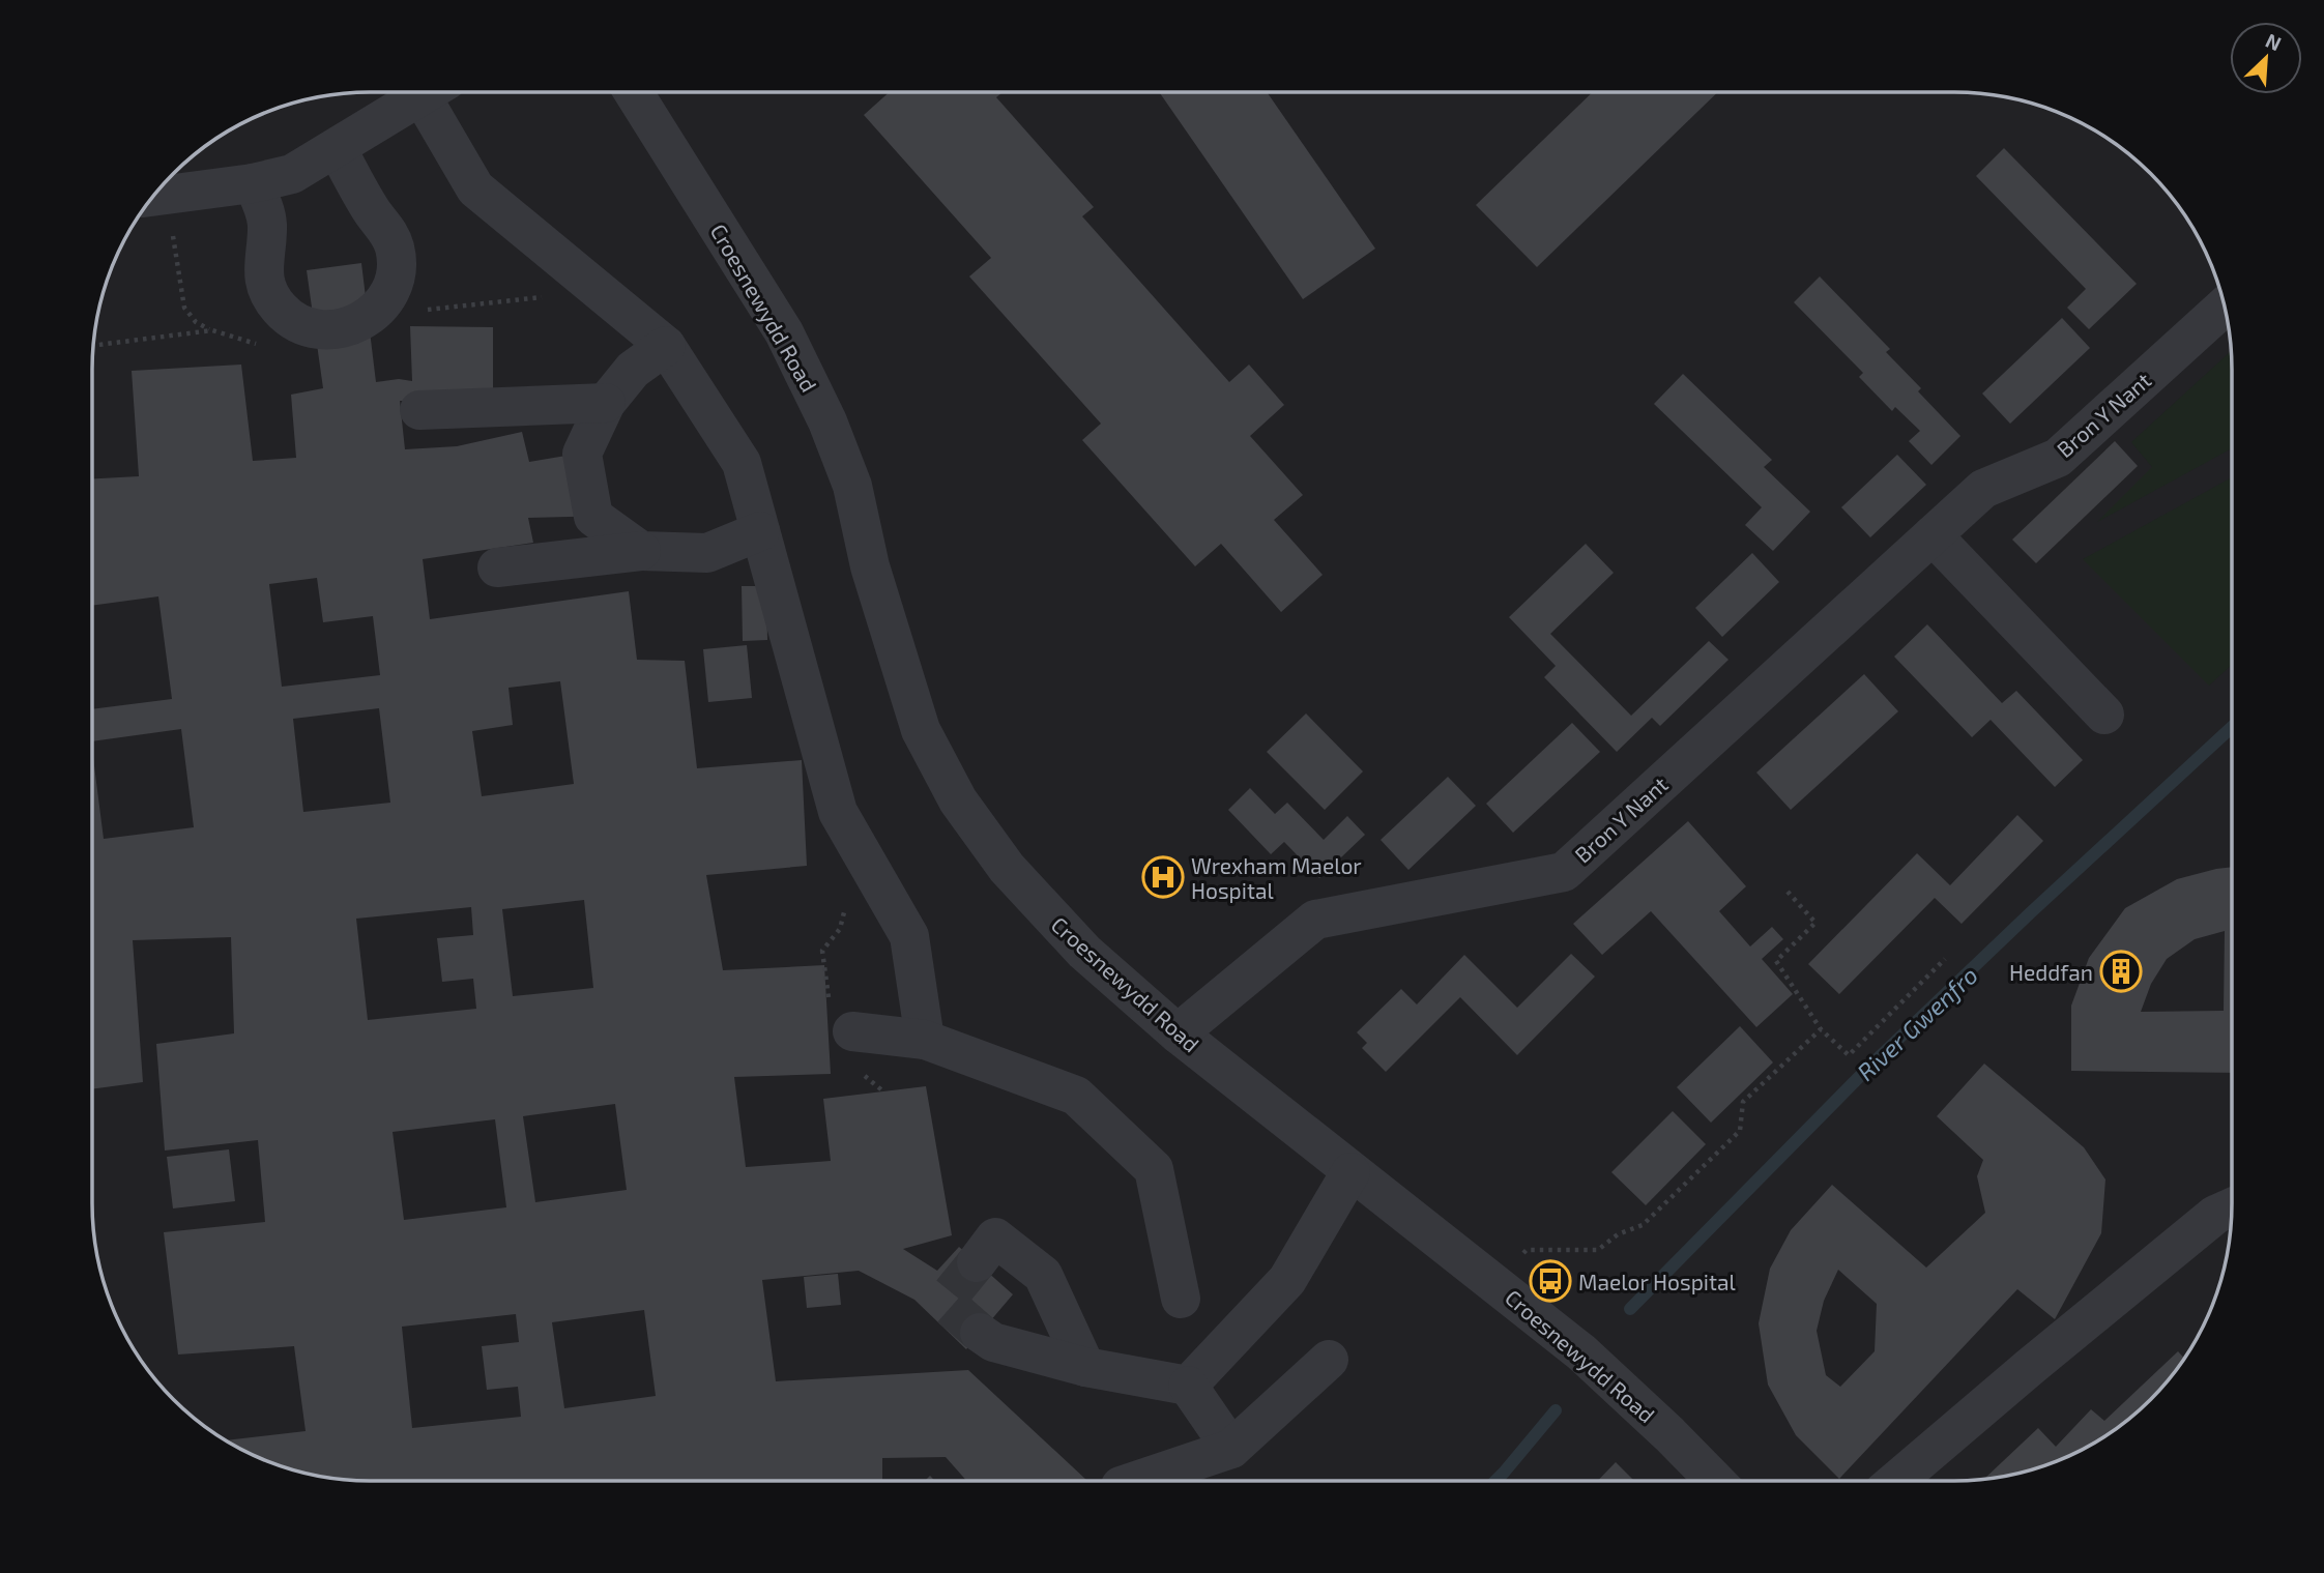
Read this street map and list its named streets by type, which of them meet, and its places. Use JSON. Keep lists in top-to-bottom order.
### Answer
{
  "streets": {
    "street": ["Croesnewydd Road", "Bron Y Nant"]
  },
  "crossings": [
    ["Croesnewydd Road", "Bron Y Nant"]
  ],
  "water": ["River Gwenfro"],
  "places": {
    "hospital": ["Wrexham Maelor Hospital"],
    "building": ["Heddfan"],
    "bus stop": ["Maelor Hospital"]
  },
  "north": "top right"
}
